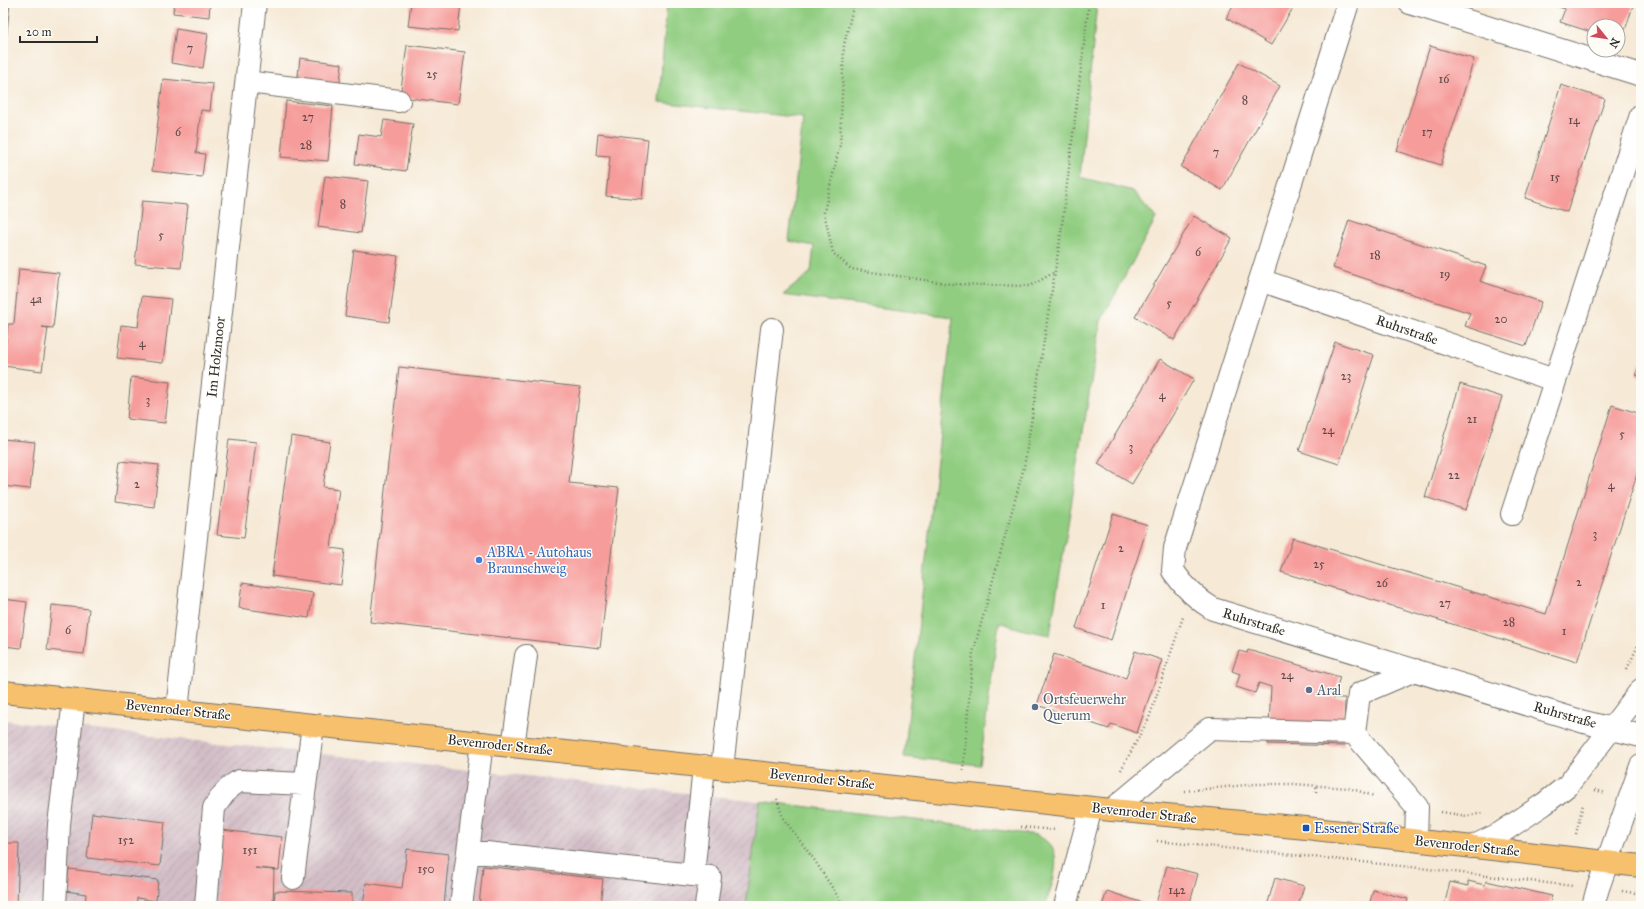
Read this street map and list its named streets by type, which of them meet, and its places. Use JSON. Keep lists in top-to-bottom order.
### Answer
{
  "streets": {
    "main road": ["Bevenroder Straße"],
    "street": ["Ruhrstraße", "Im Holzmoor"]
  },
  "crossings": [
    ["Im Holzmoor", "Bevenroder Straße"]
  ],
  "places": {
    "other": ["ABRA - Autohaus Braunschweig", "Aral", "Ortsfeuerwehr Querum"],
    "transit": ["Essener Straße"]
  },
  "house_numbers": [
    "7",
    "25",
    "16",
    "8",
    "27",
    "14",
    "6",
    "17",
    "28",
    "7",
    "15",
    "8",
    "5",
    "6",
    "18",
    "19",
    "4a",
    "5",
    "20",
    "4",
    "23",
    "4",
    "3",
    "21",
    "24",
    "5",
    "3",
    "22",
    "2",
    "4",
    "3",
    "2",
    "25",
    "2",
    "26",
    "27",
    "1",
    "28",
    "6",
    "1",
    "24",
    "152",
    "151",
    "150",
    "142"
  ],
  "scale_bar": "20 m",
  "north": "bottom right"
}
